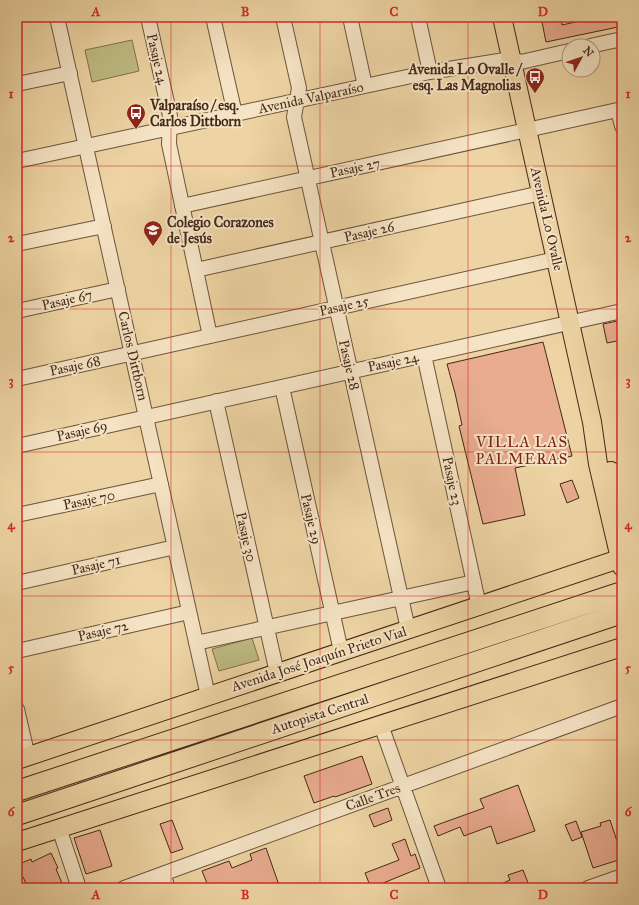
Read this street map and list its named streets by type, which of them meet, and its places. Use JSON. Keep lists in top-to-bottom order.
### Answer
{
  "streets": {
    "highway": ["Autopista Central"],
    "main road": ["Avenida Lo Ovalle", "Avenida José Joaquín Prieto Vial"],
    "street": [
      "Pasaje 24",
      "Avenida Valparaíso",
      "Pasaje 27",
      "Pasaje 26",
      "Pasaje 67",
      "Pasaje 25",
      "Carlos Dittborn",
      "Pasaje 28",
      "Pasaje 68",
      "Pasaje 69",
      "Pasaje 23",
      "Pasaje 70",
      "Pasaje 29",
      "Pasaje 30",
      "Pasaje 71",
      "Pasaje 72",
      "Calle Tres"
    ]
  },
  "crossings": [
    ["Pasaje 24", "Avenida Valparaíso"],
    ["Pasaje 24", "Pasaje 27"],
    ["Pasaje 24", "Avenida Lo Ovalle"],
    ["Pasaje 24", "Pasaje 26"],
    ["Pasaje 24", "Pasaje 25"],
    ["Pasaje 24", "Carlos Dittborn"],
    ["Pasaje 24", "Pasaje 28"],
    ["Pasaje 24", "Pasaje 69"],
    ["Pasaje 24", "Pasaje 23"],
    ["Pasaje 24", "Pasaje 29"],
    ["Pasaje 24", "Pasaje 30"],
    ["Avenida Valparaíso", "Avenida Lo Ovalle"],
    ["Avenida Valparaíso", "Carlos Dittborn"],
    ["Avenida Valparaíso", "Pasaje 28"],
    ["Pasaje 27", "Avenida Lo Ovalle"],
    ["Pasaje 27", "Pasaje 28"],
    ["Avenida Lo Ovalle", "Pasaje 26"],
    ["Avenida Lo Ovalle", "Pasaje 25"],
    ["Avenida Lo Ovalle", "Avenida José Joaquín Prieto Vial"],
    ["Pasaje 26", "Pasaje 28"],
    ["Pasaje 67", "Carlos Dittborn"],
    ["Pasaje 25", "Carlos Dittborn"],
    ["Pasaje 25", "Pasaje 28"],
    ["Pasaje 25", "Pasaje 68"],
    ["Carlos Dittborn", "Pasaje 68"],
    ["Carlos Dittborn", "Pasaje 69"],
    ["Carlos Dittborn", "Pasaje 70"],
    ["Carlos Dittborn", "Pasaje 71"],
    ["Carlos Dittborn", "Pasaje 72"],
    ["Carlos Dittborn", "Avenida José Joaquín Prieto Vial"],
    ["Pasaje 28", "Avenida José Joaquín Prieto Vial"],
    ["Pasaje 23", "Avenida José Joaquín Prieto Vial"],
    ["Pasaje 29", "Avenida José Joaquín Prieto Vial"],
    ["Pasaje 30", "Avenida José Joaquín Prieto Vial"]
  ],
  "districts": ["VILLA LAS PALMERAS"],
  "places": {
    "bus stop": ["Avenida Lo Ovalle / esq. Las Magnolias", "Valparaíso / esq. Carlos Dittborn"],
    "school or university": ["Colegio Corazones de Jesús"]
  },
  "north": "top right",
  "grid": {
    "columns": [
      "A",
      "B",
      "C",
      "D"
    ],
    "rows": [
      "1",
      "2",
      "3",
      "4",
      "5",
      "6"
    ]
  }
}
